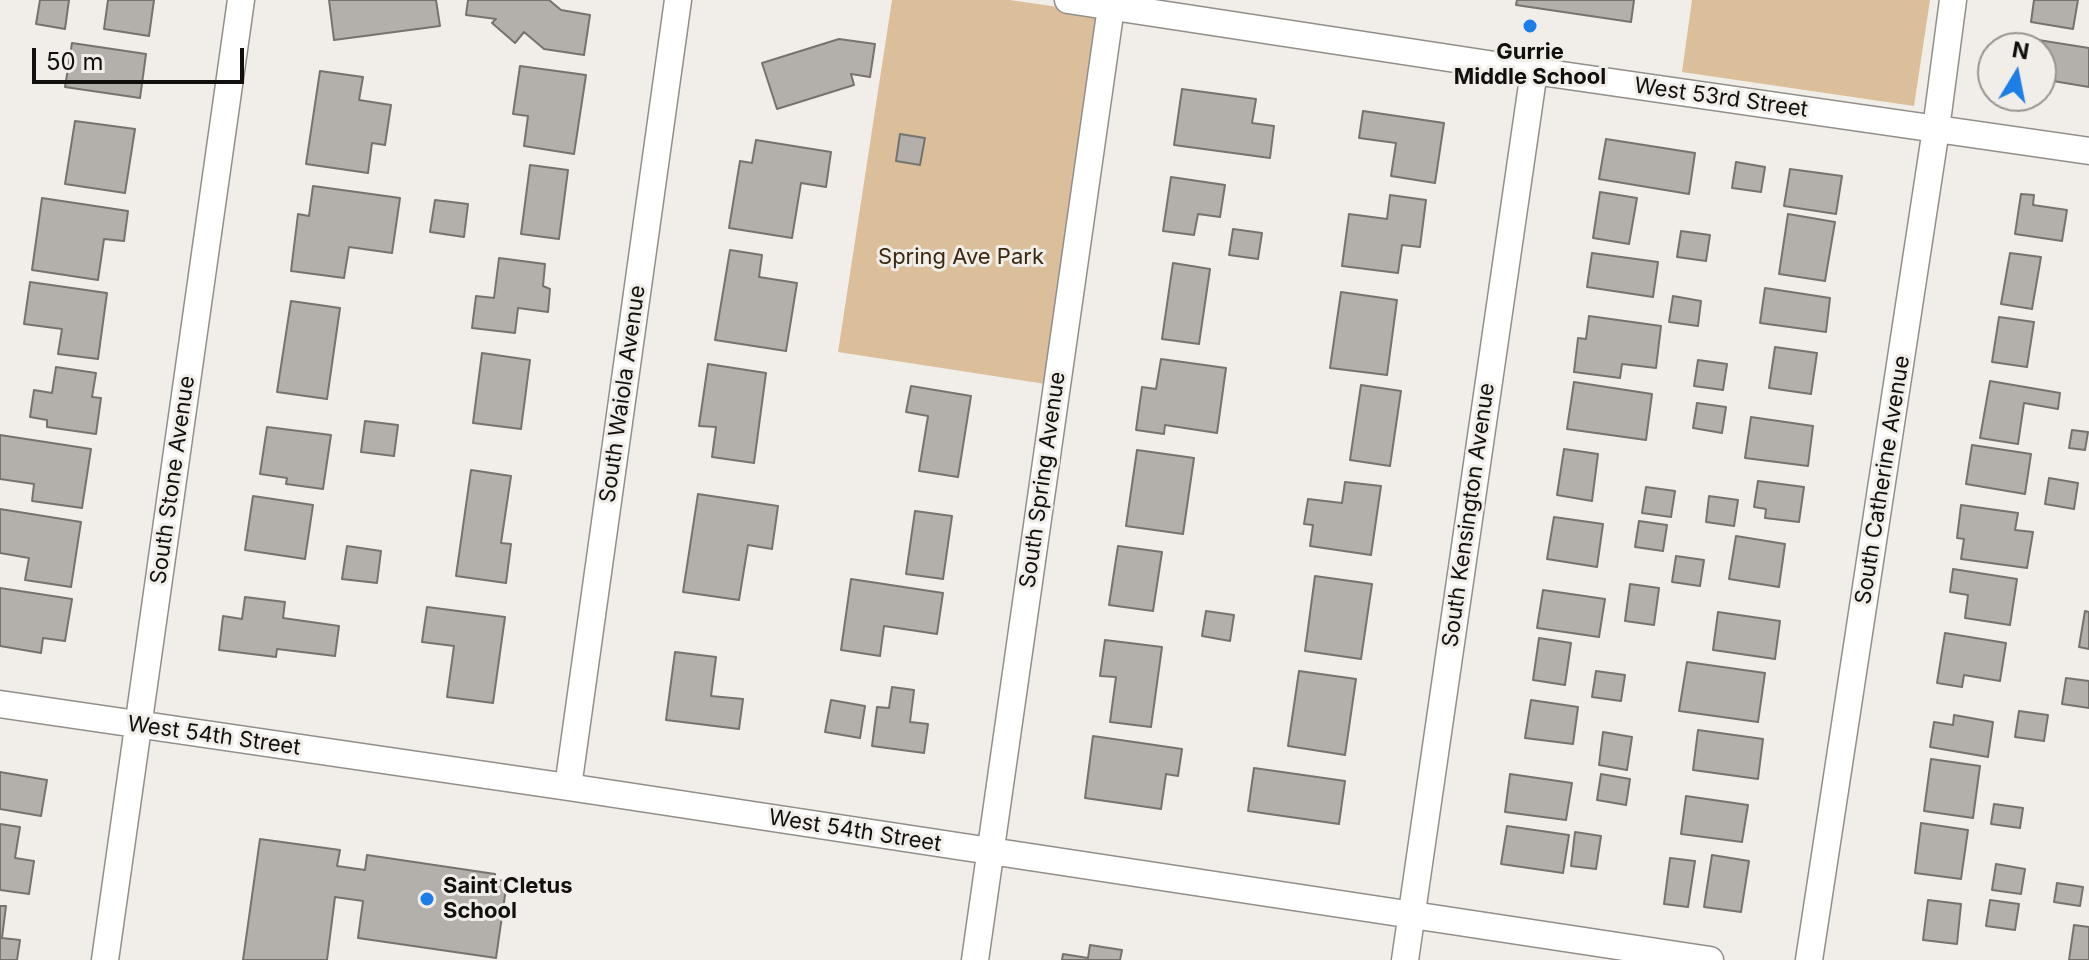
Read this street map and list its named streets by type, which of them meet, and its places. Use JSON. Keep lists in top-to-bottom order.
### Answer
{
  "streets": {
    "street": [
      "West 53rd Street",
      "South Waiola Avenue",
      "South Stone Avenue",
      "South Spring Avenue",
      "South Catherine Avenue",
      "South Kensington Avenue",
      "West 54th Street"
    ]
  },
  "crossings": [
    ["West 53rd Street", "South Spring Avenue"],
    ["West 53rd Street", "South Catherine Avenue"],
    ["West 53rd Street", "South Kensington Avenue"],
    ["South Waiola Avenue", "West 54th Street"],
    ["South Stone Avenue", "West 54th Street"],
    ["South Spring Avenue", "West 54th Street"],
    ["South Kensington Avenue", "West 54th Street"]
  ],
  "parks": ["Spring Ave Park"],
  "places": ["Gurrie Middle School", "Saint Cletus School"],
  "scale_bar": "50 m",
  "north": "top"
}
